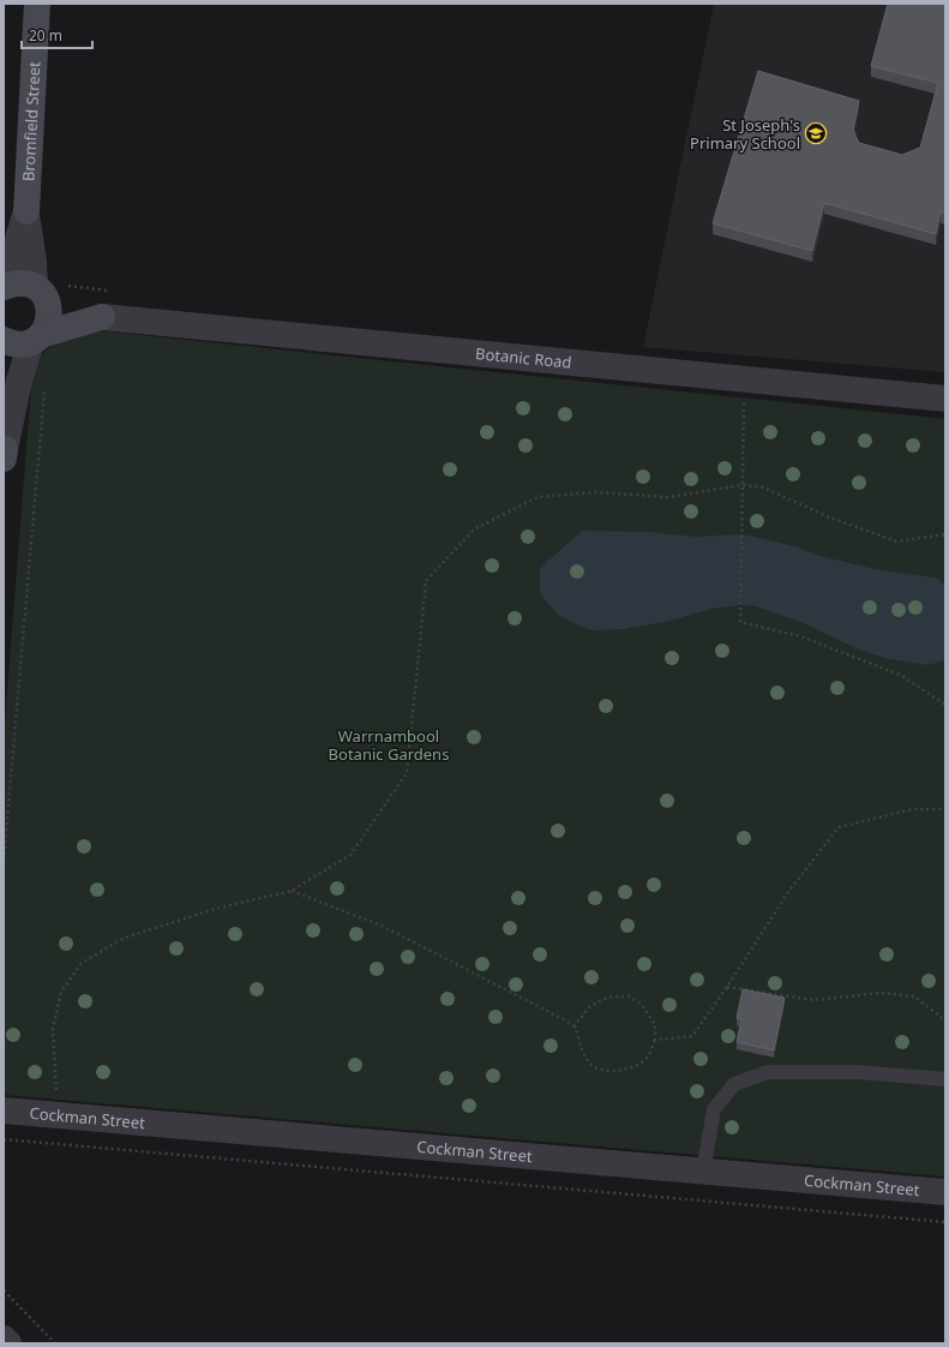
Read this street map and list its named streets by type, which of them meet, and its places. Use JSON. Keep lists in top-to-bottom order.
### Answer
{
  "streets": {
    "street": ["Bromfield Street", "Botanic Road", "Cockman Street"]
  },
  "crossings": [
    ["Bromfield Street", "Botanic Road"]
  ],
  "parks": ["Warrnambool Botanic Gardens"],
  "places": {
    "school or university": ["St Joseph's Primary School"]
  },
  "scale_bar": "20 m"
}
